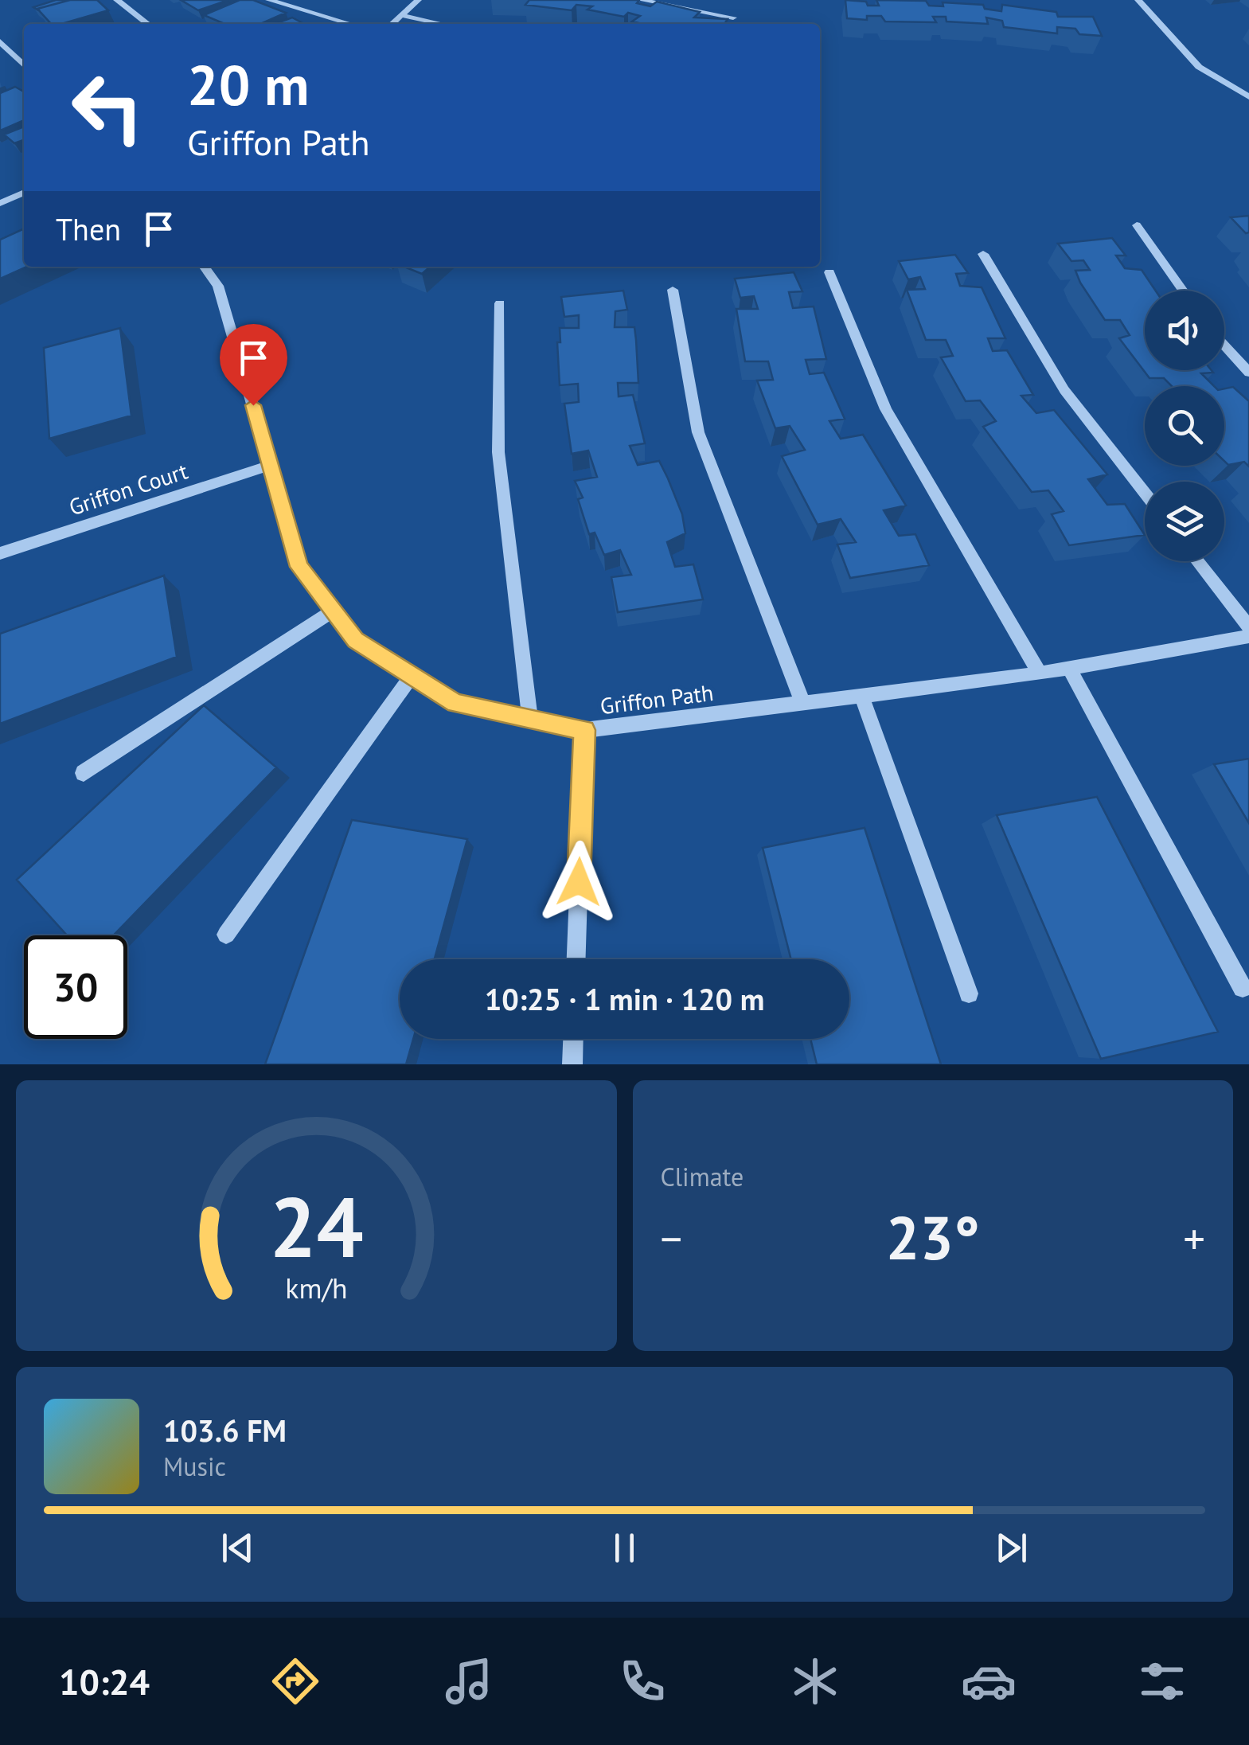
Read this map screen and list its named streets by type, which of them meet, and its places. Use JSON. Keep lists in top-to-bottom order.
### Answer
{
  "streets": {
    "street": ["Griffon Court", "Griffon Path"]
  },
  "crossings": [
    ["Griffon Court", "Griffon Path"]
  ],
  "page": {
    "turn": ["20 m", "Griffon Path"],
    "then": "Then",
    "limit": "30",
    "trip": "10:25 · 1 min · 120 m",
    "tile": "Climate",
    "heat": ["−", "23°", "+"],
    "song": ["103.6 FM", "Music"],
    "tabs": "10:24",
    "gauge": ["24", "km/h"]
  }
}
